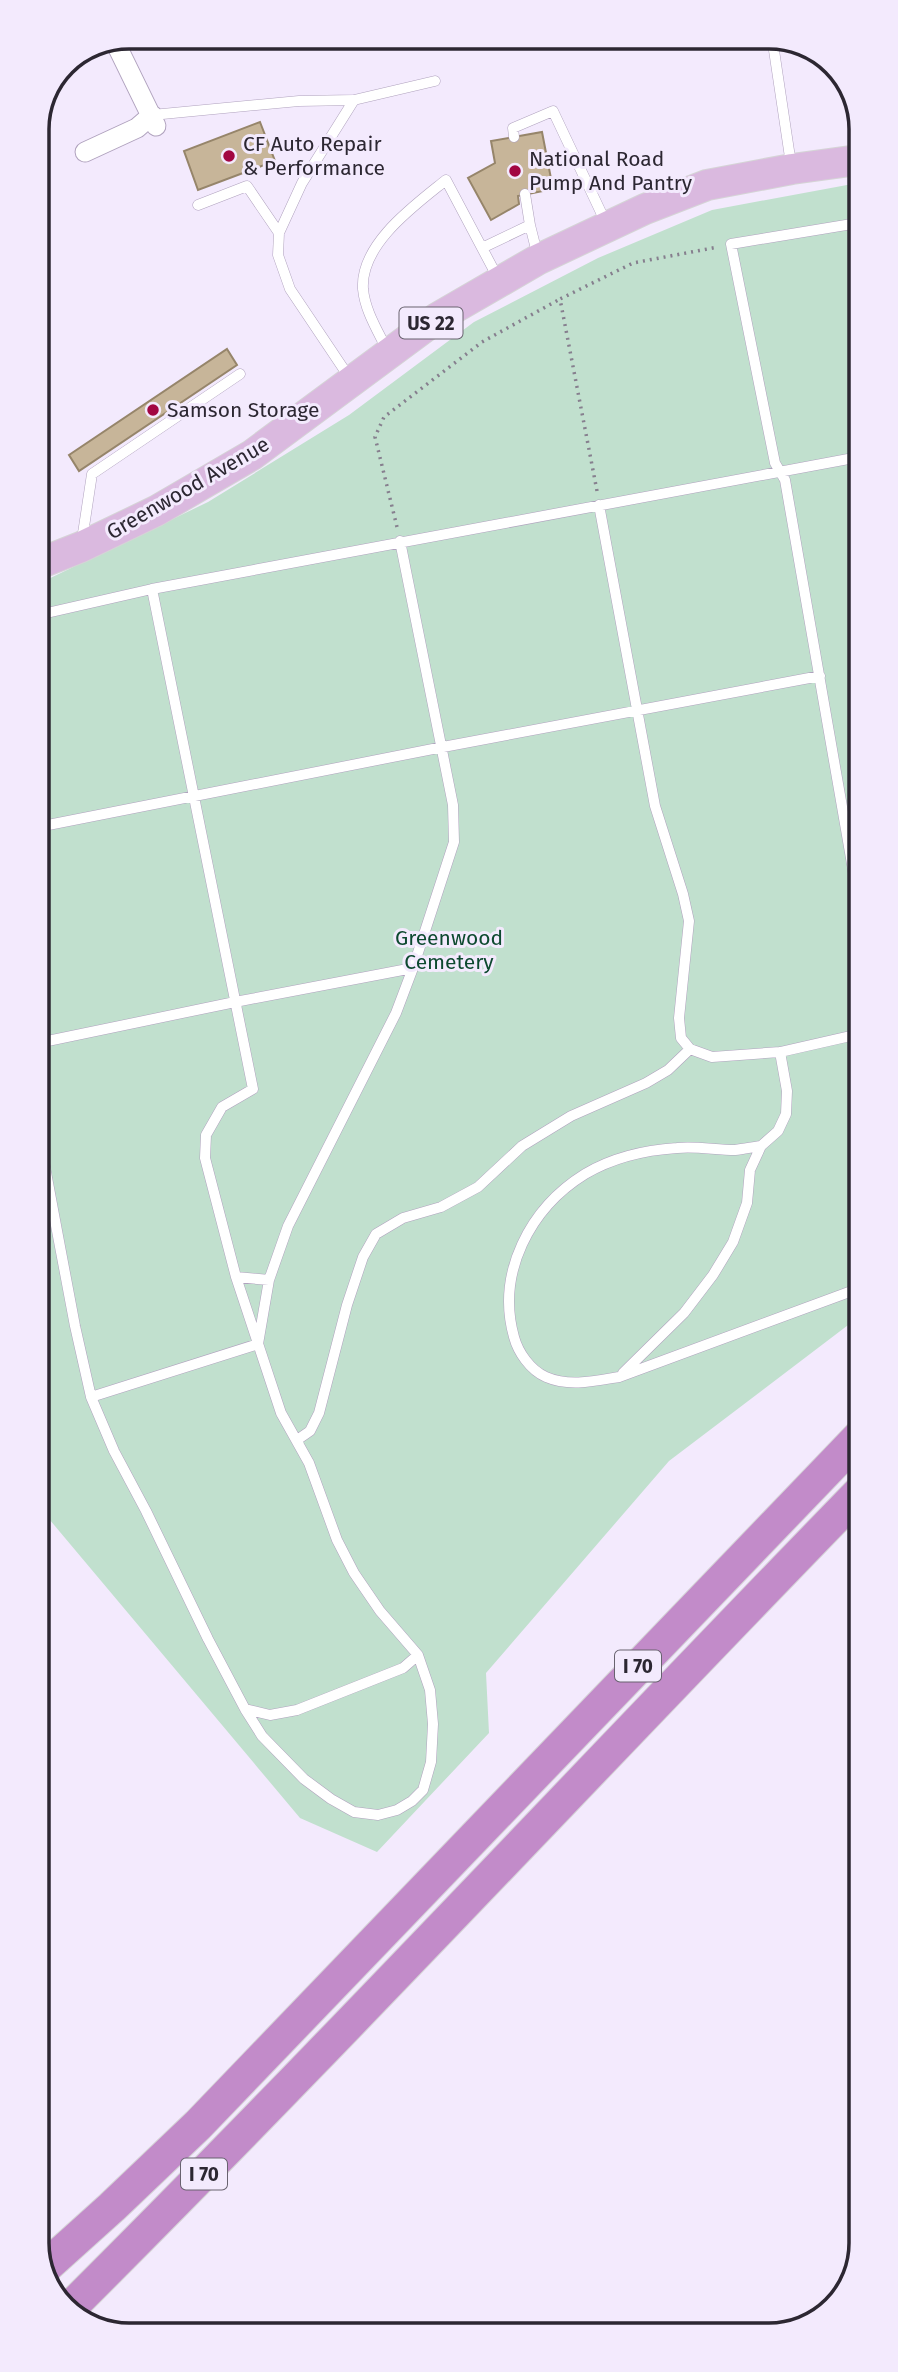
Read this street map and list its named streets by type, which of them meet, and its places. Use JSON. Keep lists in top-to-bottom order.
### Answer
{
  "streets": {
    "highway": ["I 70"],
    "main road": ["US 22", "Greenwood Avenue"]
  },
  "parks": ["Greenwood Cemetery"],
  "places": ["CF Auto Repair & Performance", "National Road Pump And Pantry", "Samson Storage"]
}
